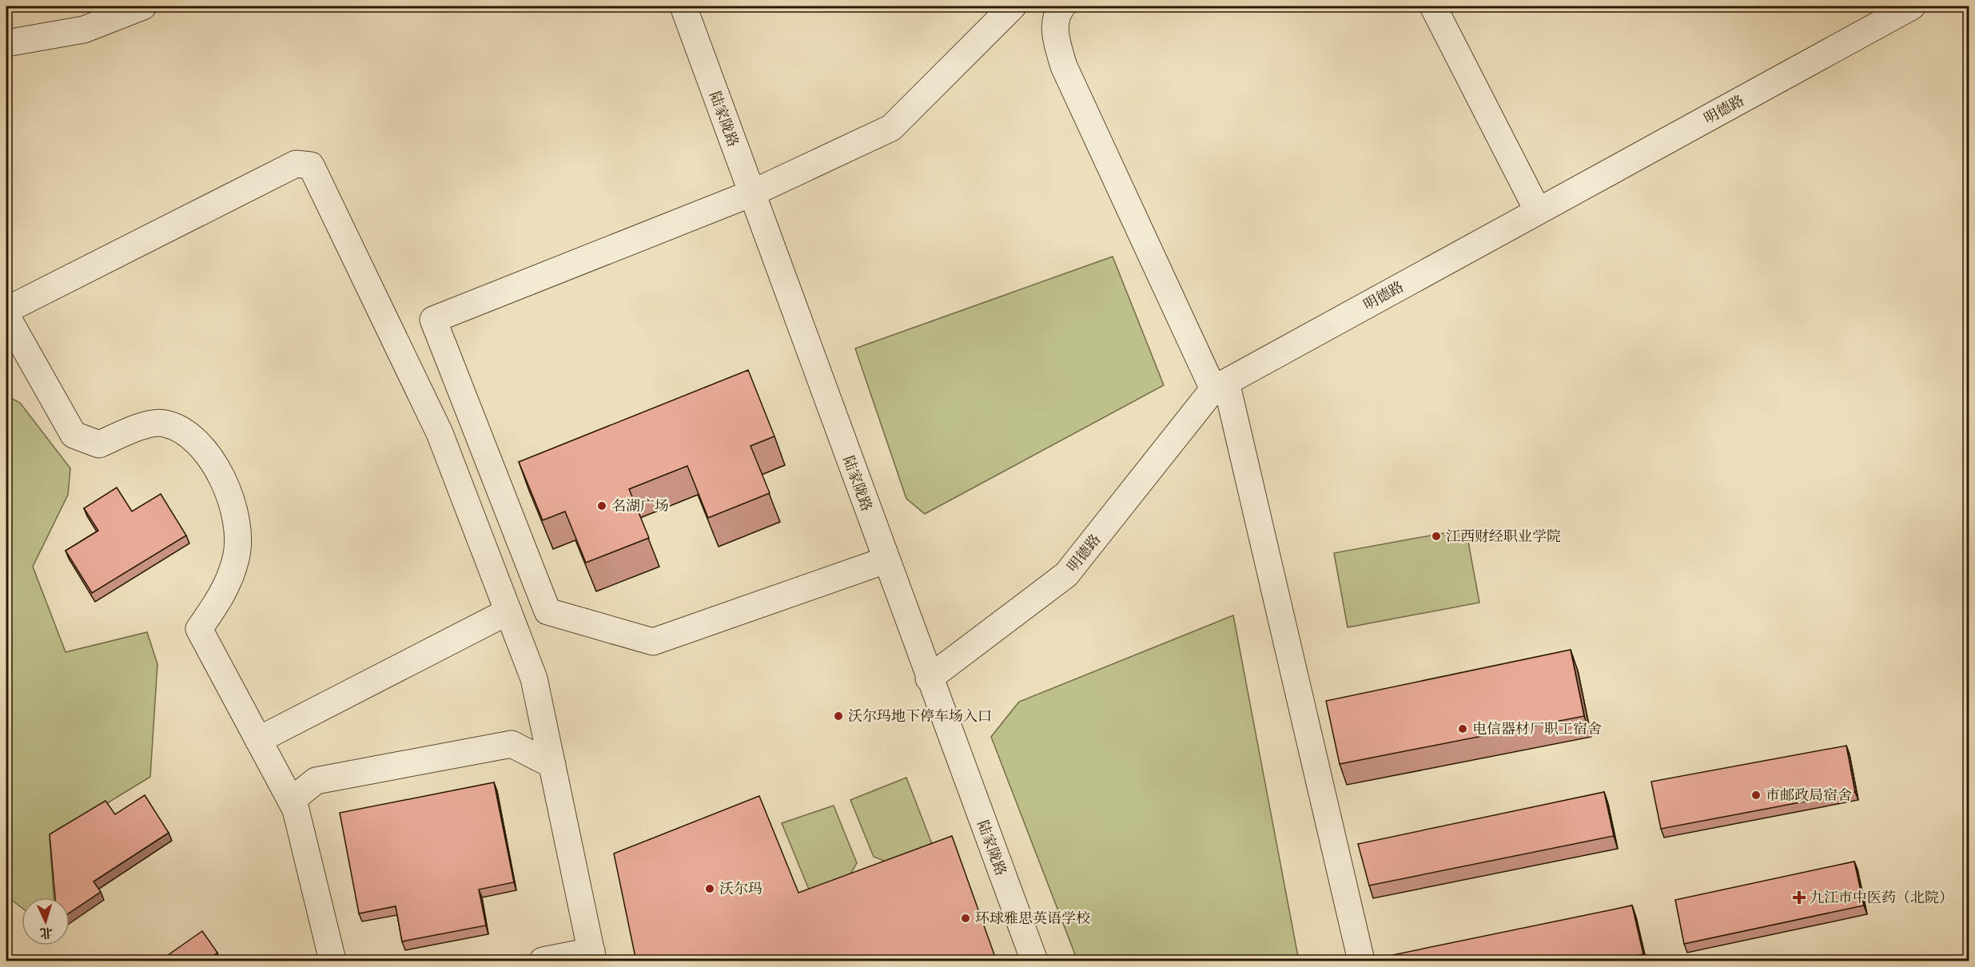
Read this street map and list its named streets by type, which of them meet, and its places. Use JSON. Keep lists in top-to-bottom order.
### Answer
{
  "streets": {
    "street": ["明德路", "陆家陇路"]
  },
  "crossings": [
    ["明德路", "陆家陇路"]
  ],
  "places": {
    "other": [
      "名湖广场",
      "江西财经职业学院",
      "沃尔玛地下停车场入口",
      "电信器材厂职工宿舍",
      "市邮政局宿舍",
      "沃尔玛",
      "环球雅思英语学校"
    ],
    "health": ["九江市中医药（北院）"]
  },
  "north": "bottom"
}
